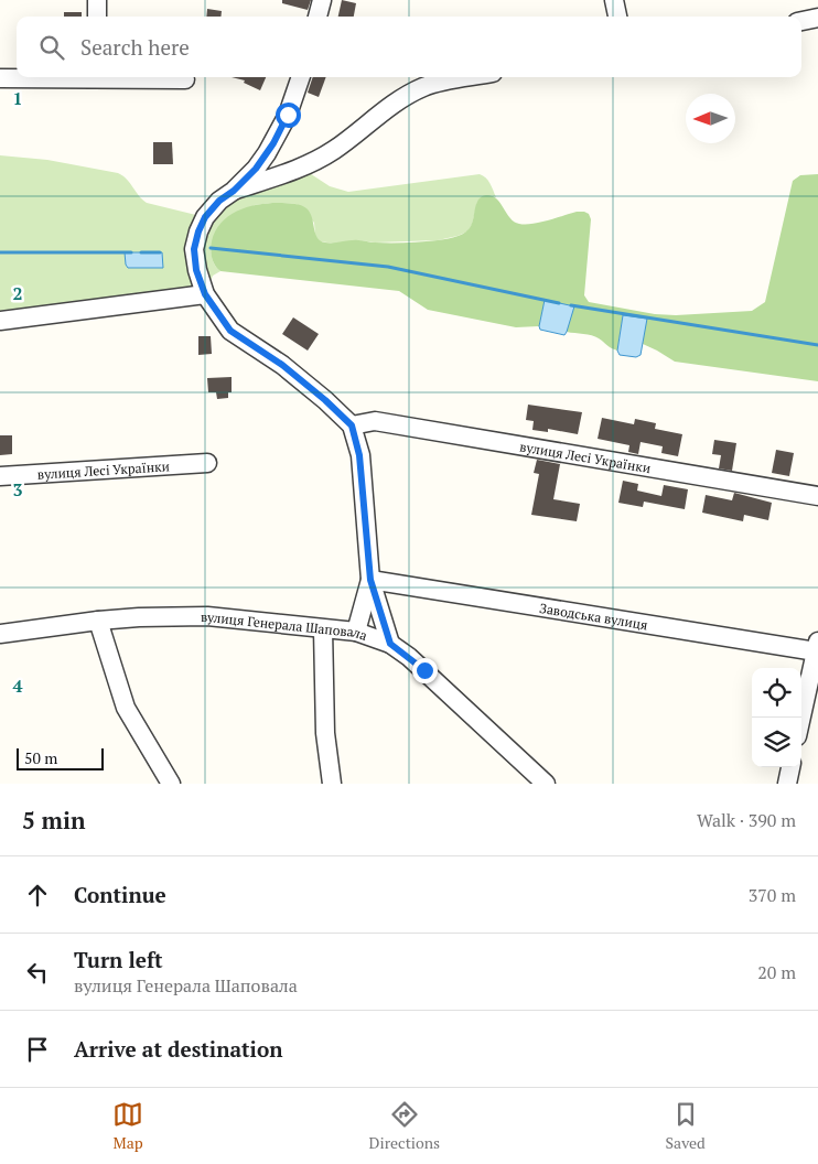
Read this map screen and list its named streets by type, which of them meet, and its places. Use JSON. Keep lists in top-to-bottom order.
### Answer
{
  "streets": {
    "street": ["вулиця Лесі Українки", "Заводська вулиця", "вулиця Генерала Шаповала"]
  },
  "scale_bar": "50 m",
  "north": "left",
  "page": {
    "search": "Search here",
    "scale": "50 m",
    "heading": ["5 min", "Walk · 390 m"],
    "list": [
      ["Continue", "370 m"],
      ["Turn left", "вулиця Генерала Шаповала", "20 m"],
      "Arrive at destination"
    ],
    "nav": ["Map", "Directions", "Saved"]
  },
  "grid": {
    "rows": [
      "1",
      "2",
      "3",
      "4"
    ]
  }
}
